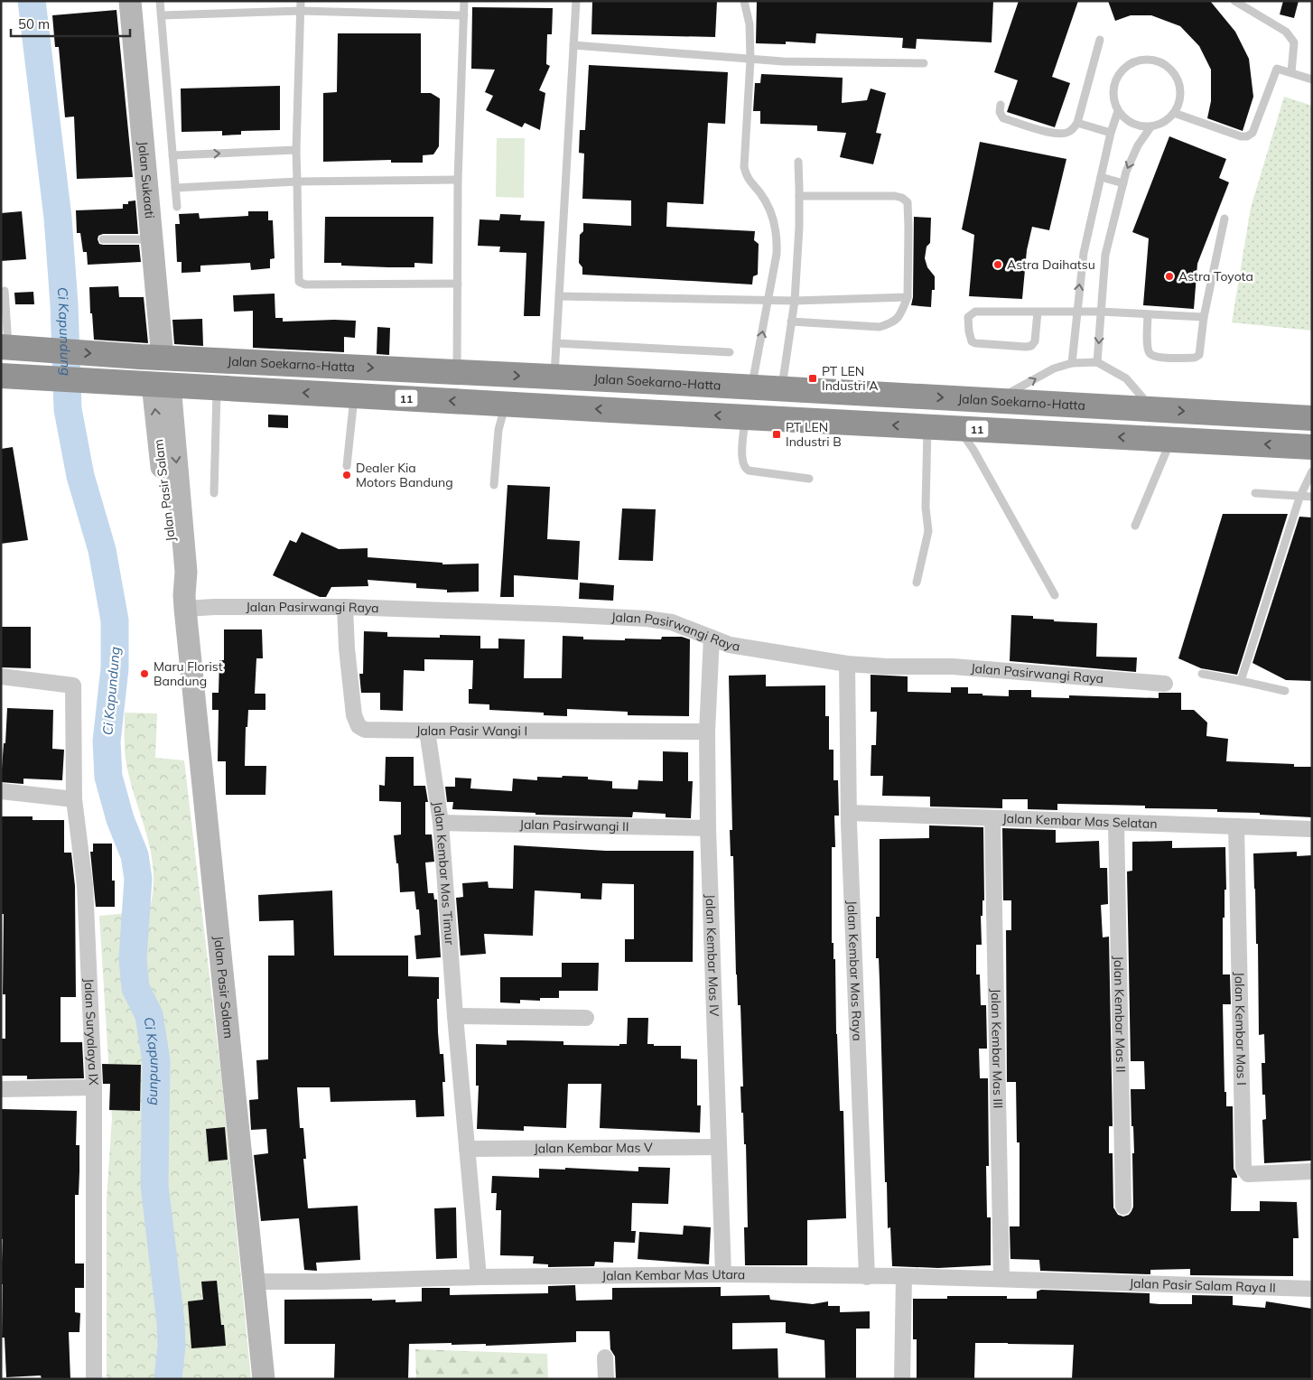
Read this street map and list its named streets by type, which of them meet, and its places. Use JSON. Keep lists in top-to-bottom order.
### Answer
{
  "streets": {
    "highway": ["Jalan Soekarno-Hatta", "11"],
    "street": [
      "Jalan Sukaati",
      "Jalan Pasir Salam",
      "Jalan Pasirwangi Raya",
      "Jalan Pasir Wangi I",
      "Jalan Kembar Mas Selatan",
      "Jalan Pasirwangi II",
      "Jalan Kembar Mas Timur",
      "Jalan Kembar Mas IV",
      "Jalan Kembar Mas Raya",
      "Jalan Kembar Mas II",
      "Jalan Kembar Mas I",
      "Jalan Suryalaya IX",
      "Jalan Kembar Mas III",
      "Jalan Kembar Mas V",
      "Jalan Kembar Mas Utara",
      "Jalan Pasir Salam Raya II"
    ]
  },
  "crossings": [
    ["Jalan Sukaati", "Jalan Soekarno-Hatta"],
    ["11", "Jalan Pasir Salam"],
    ["Jalan Pasir Salam", "Jalan Pasirwangi Raya"],
    ["Jalan Pasir Salam", "Jalan Kembar Mas Utara"],
    ["Jalan Pasirwangi Raya", "Jalan Pasir Wangi I"],
    ["Jalan Pasirwangi Raya", "Jalan Kembar Mas IV"],
    ["Jalan Pasirwangi Raya", "Jalan Kembar Mas Raya"],
    ["Jalan Pasir Wangi I", "Jalan Kembar Mas Timur"],
    ["Jalan Pasir Wangi I", "Jalan Kembar Mas IV"],
    ["Jalan Kembar Mas Selatan", "Jalan Kembar Mas Raya"],
    ["Jalan Kembar Mas Selatan", "Jalan Kembar Mas II"],
    ["Jalan Kembar Mas Selatan", "Jalan Kembar Mas I"],
    ["Jalan Kembar Mas Selatan", "Jalan Kembar Mas III"],
    ["Jalan Pasirwangi II", "Jalan Kembar Mas Timur"],
    ["Jalan Pasirwangi II", "Jalan Kembar Mas IV"],
    ["Jalan Kembar Mas Timur", "Jalan Kembar Mas V"],
    ["Jalan Kembar Mas Timur", "Jalan Kembar Mas Utara"],
    ["Jalan Kembar Mas IV", "Jalan Kembar Mas V"],
    ["Jalan Kembar Mas IV", "Jalan Kembar Mas Utara"],
    ["Jalan Kembar Mas Raya", "Jalan Kembar Mas Utara"],
    ["Jalan Kembar Mas III", "Jalan Kembar Mas Utara"],
    ["Jalan Kembar Mas Utara", "Jalan Pasir Salam Raya II"]
  ],
  "water": ["Ci Kapundung"],
  "places": {
    "other": [
      "Astra Daihatsu",
      "Astra Toyota",
      "Dealer Kia Motors Bandung",
      "Maru Florist Bandung"
    ],
    "transit": ["PT LEN Industri A", "PT LEN Industri B"]
  },
  "scale_bar": "50 m"
}
